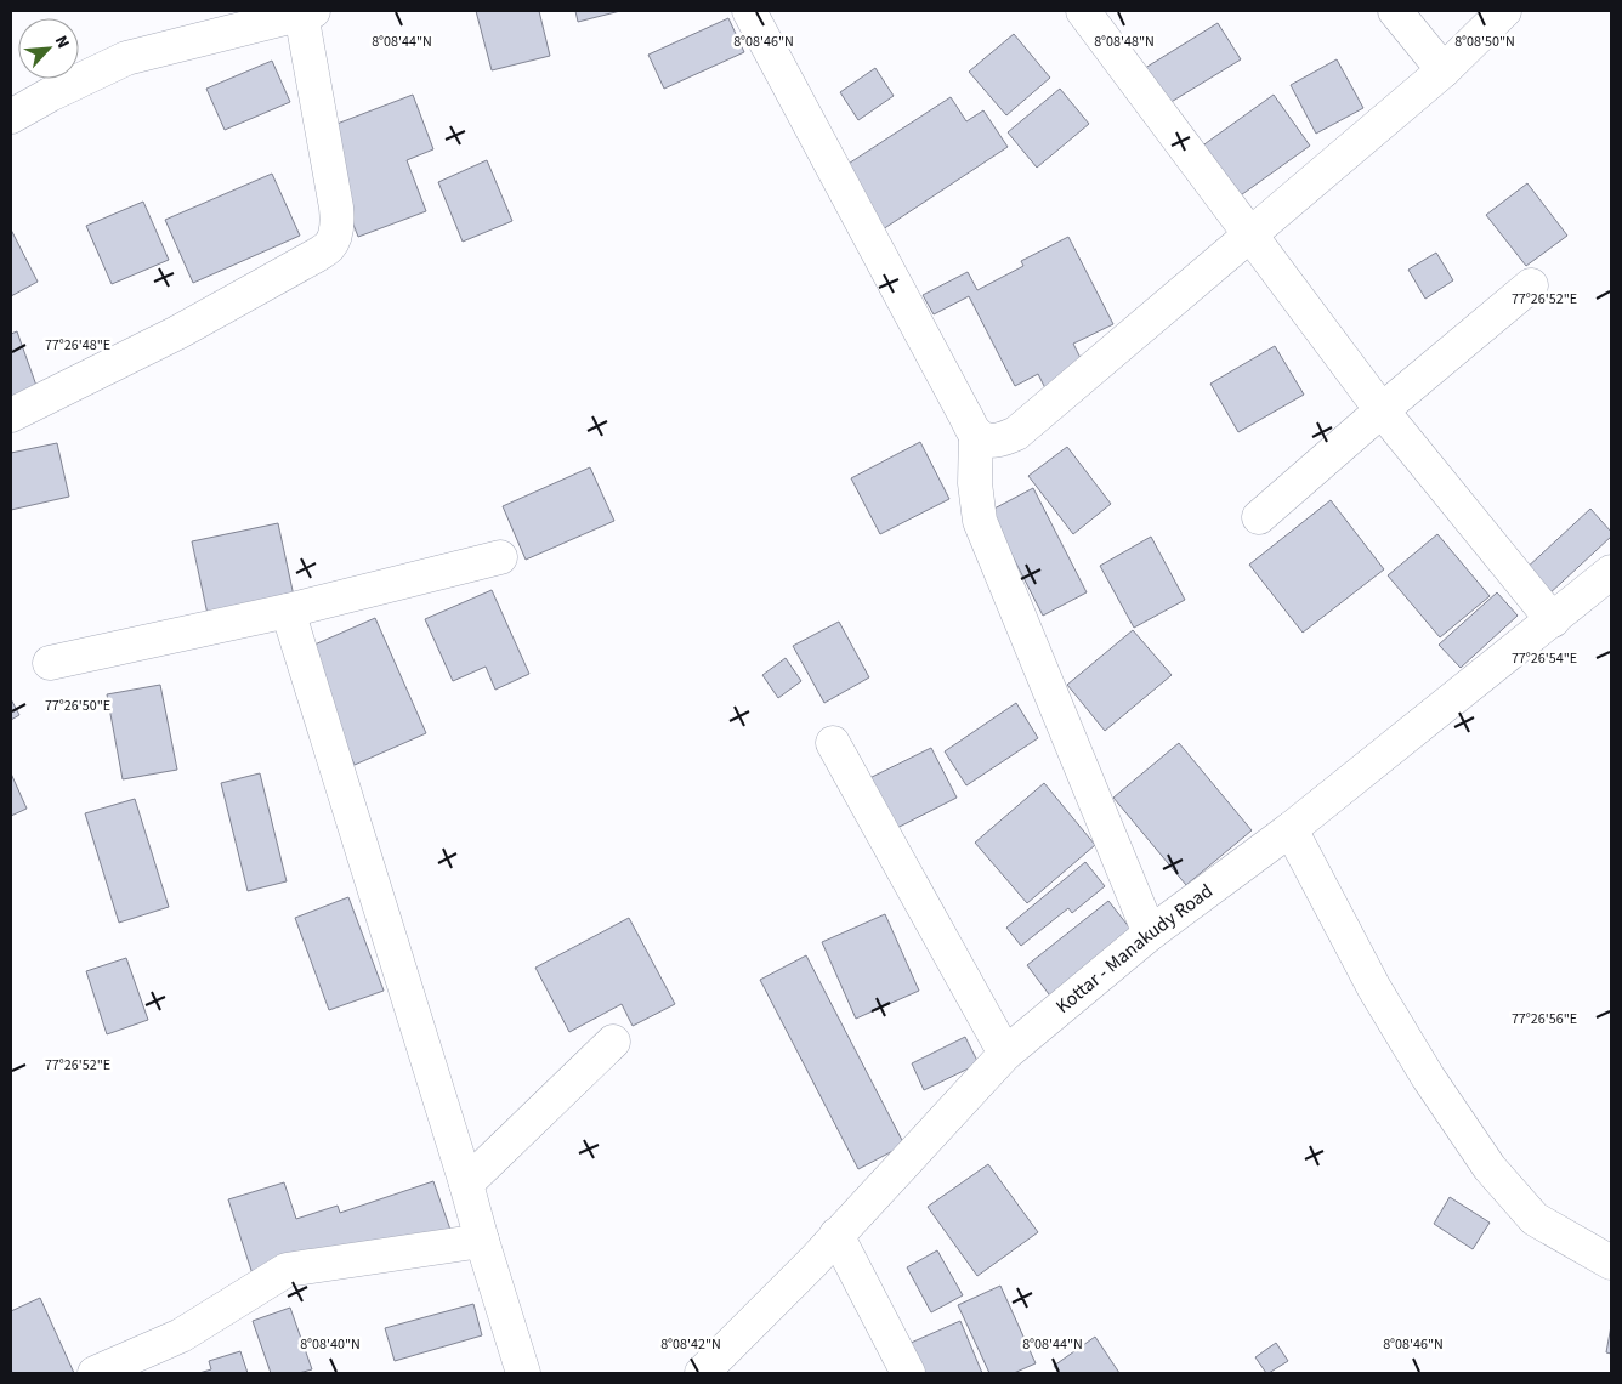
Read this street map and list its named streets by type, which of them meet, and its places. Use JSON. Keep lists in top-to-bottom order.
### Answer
{
  "streets": {
    "street": ["Kottar - Manakudy Road"]
  },
  "north": "top right",
  "coordinates": [
    "8°08'44\"N",
    "8°08'46\"N",
    "8°08'48\"N",
    "8°08'50\"N",
    "77°26'52\"E",
    "77°26'48\"E",
    "77°26'54\"E",
    "77°26'50\"E",
    "77°26'56\"E",
    "8°08'40\"N",
    "8°08'42\"N"
  ]
}
